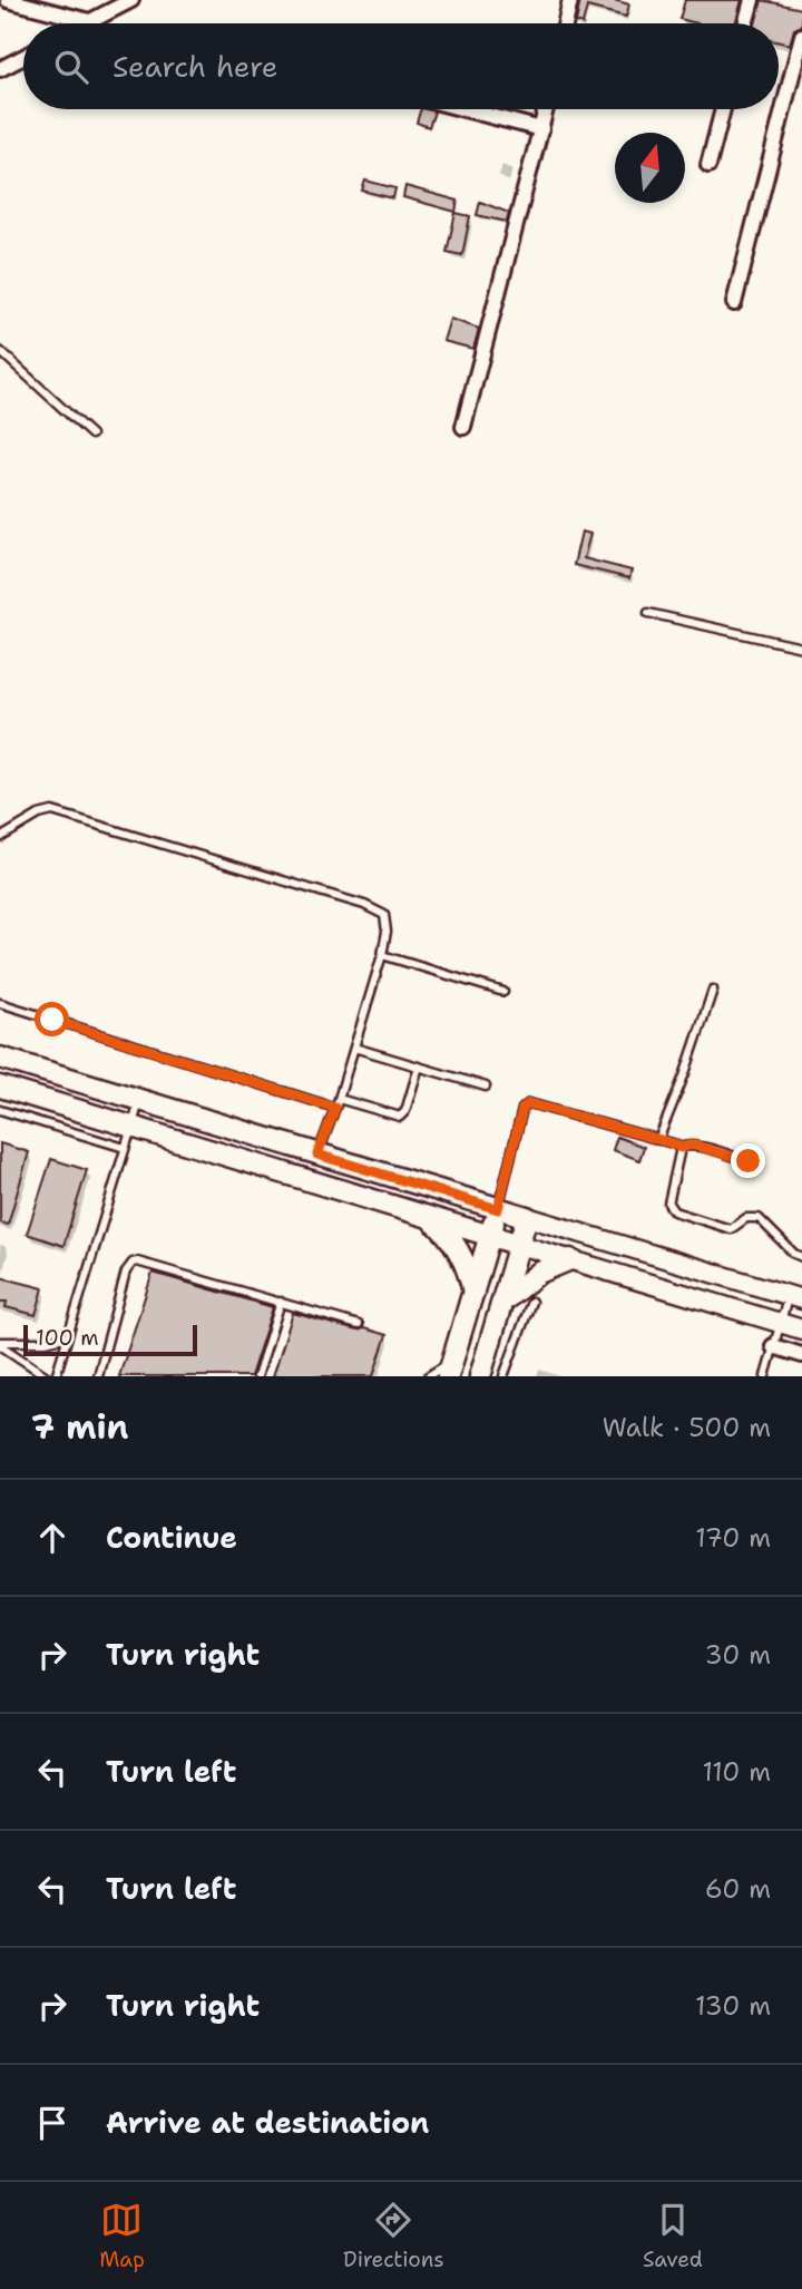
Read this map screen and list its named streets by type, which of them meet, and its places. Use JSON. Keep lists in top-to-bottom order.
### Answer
{
  "scale_bar": "100 m",
  "north": "top",
  "page": {
    "search": "Search here",
    "scale": "100 m",
    "heading": ["7 min", "Walk · 500 m"],
    "list": [
      ["Continue", "170 m"],
      ["Turn right", "30 m"],
      ["Turn left", "110 m"],
      ["Turn left", "60 m"],
      ["Turn right", "130 m"],
      "Arrive at destination"
    ],
    "nav": ["Map", "Directions", "Saved"]
  }
}
